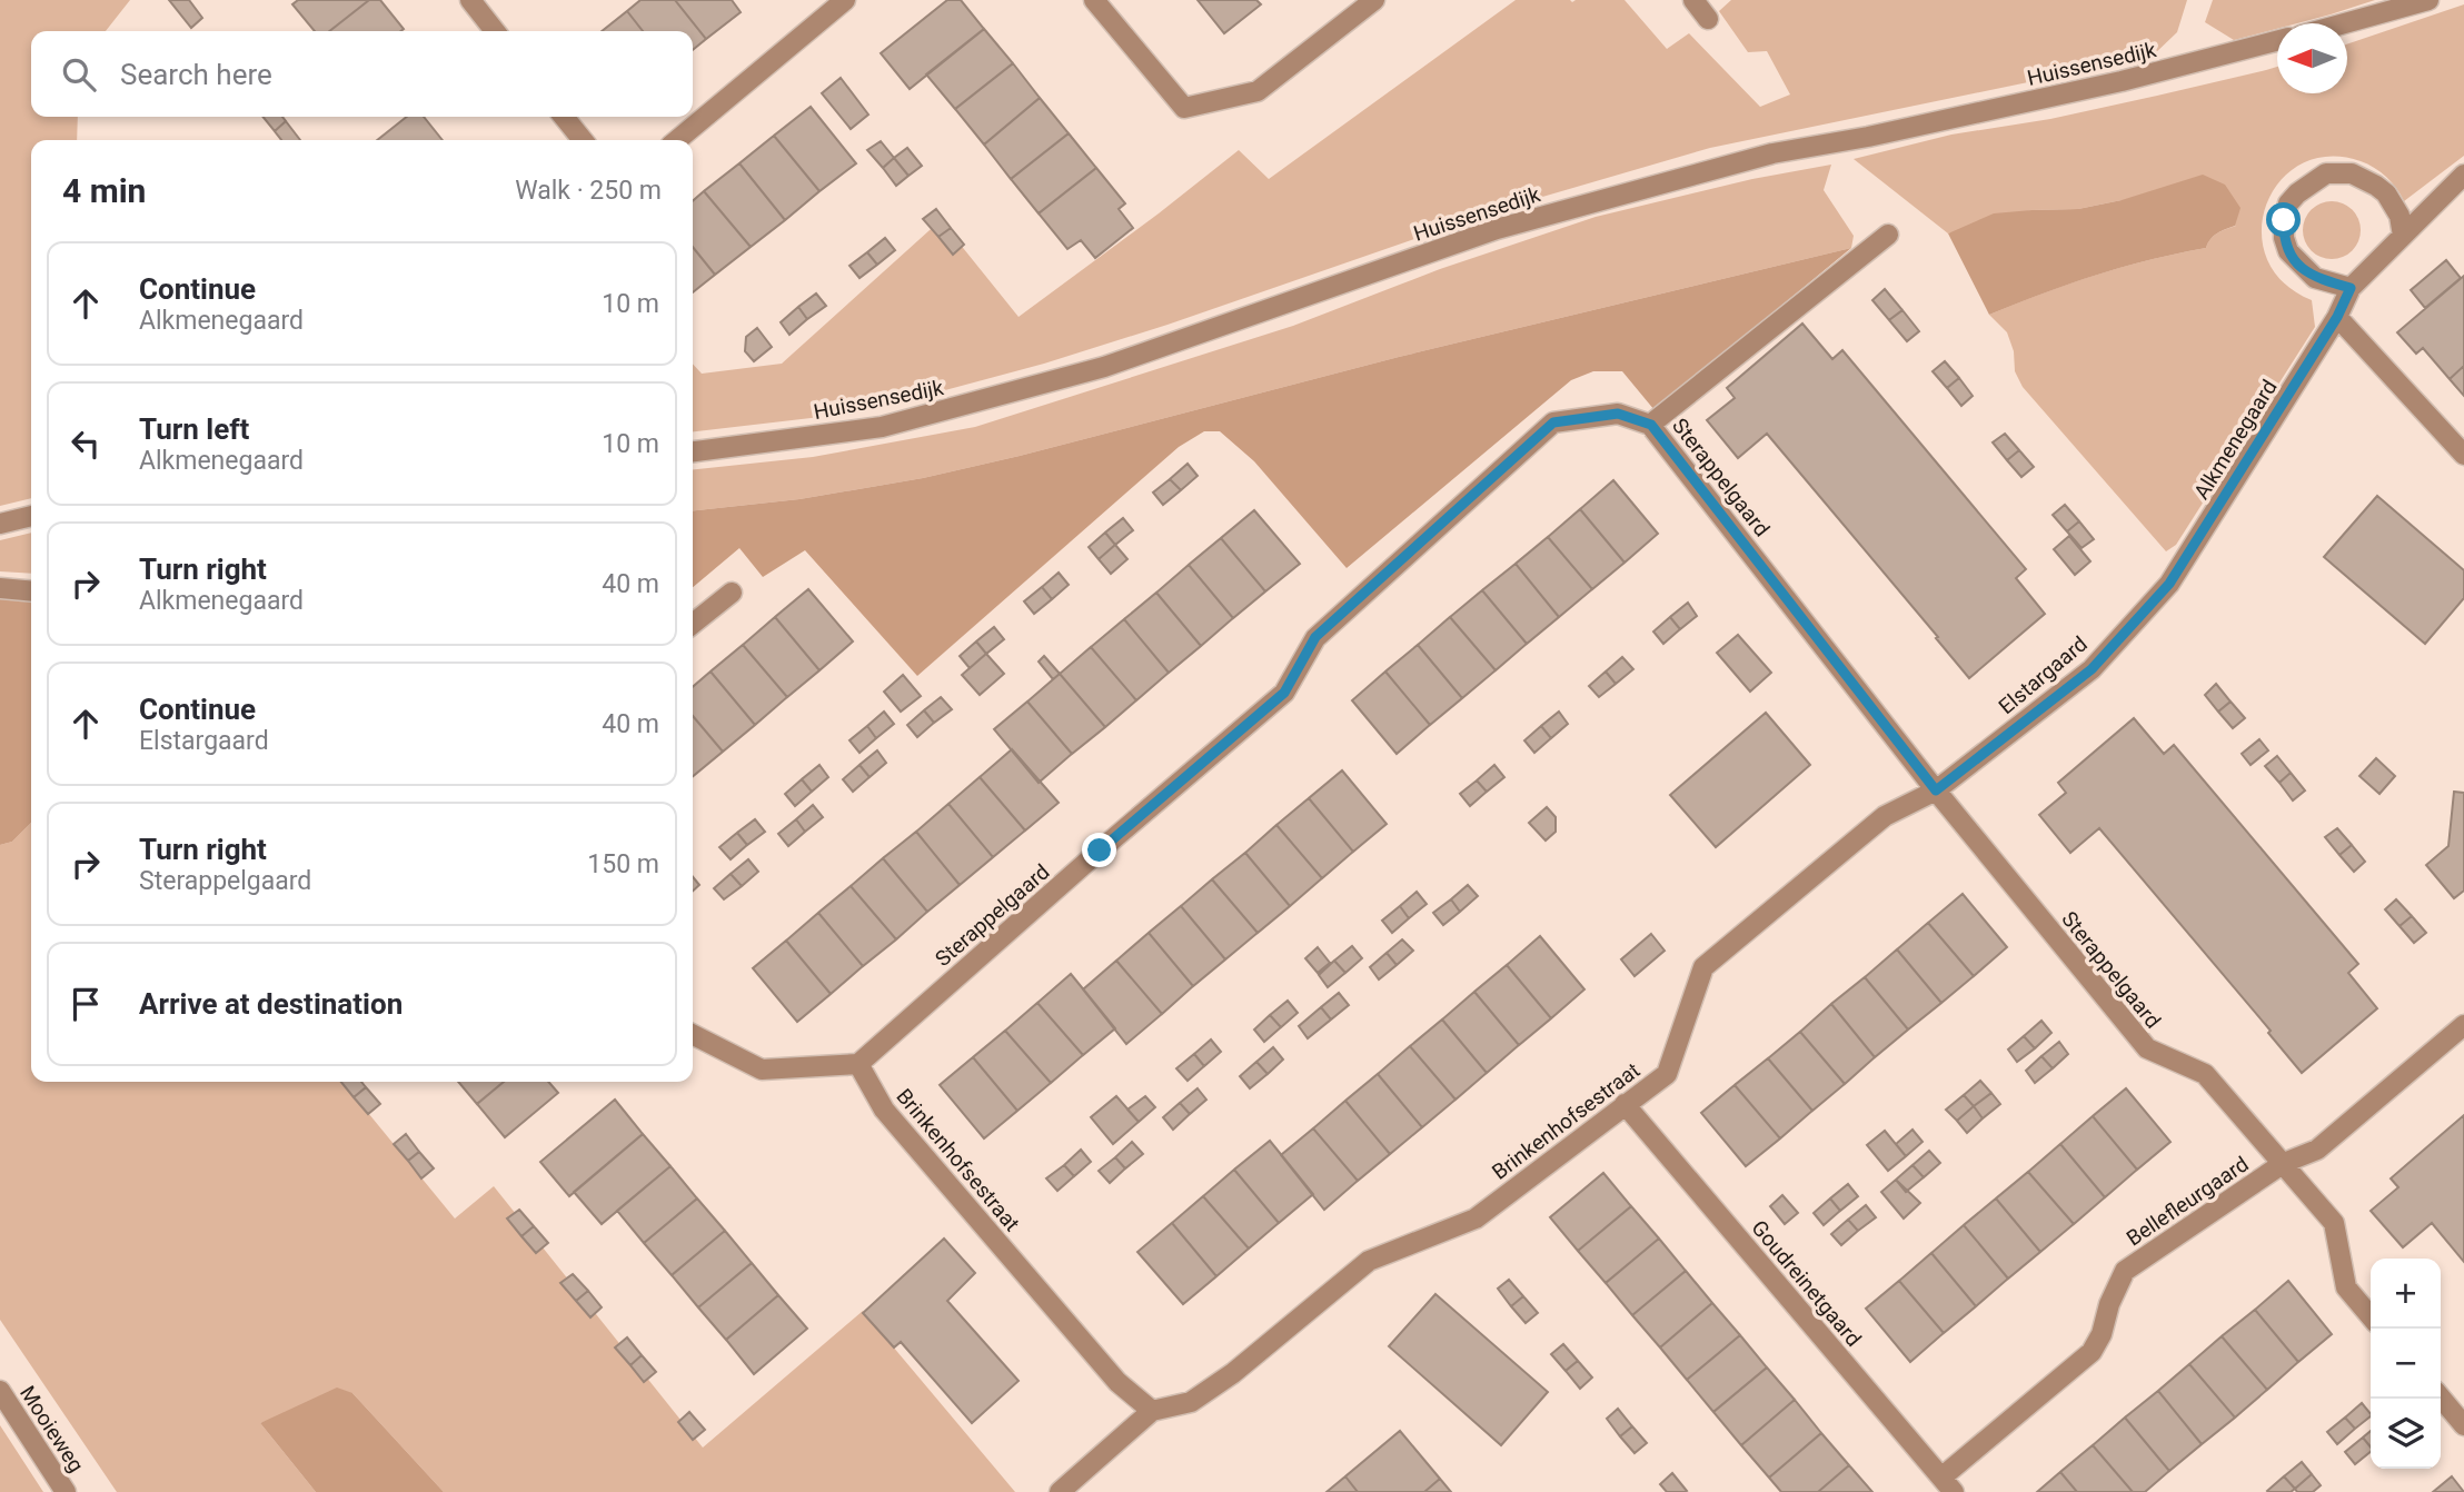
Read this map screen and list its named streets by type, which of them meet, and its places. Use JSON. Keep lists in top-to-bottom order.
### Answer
{
  "streets": {
    "street": [
      "Huissensedijk",
      "Alkmenegaard",
      "Sterappelgaard",
      "Elstargaard",
      "Brinkenhofsestraat",
      "Bellefleurgaard",
      "Goudreinetgaard",
      "Mooieweg"
    ]
  },
  "crossings": [
    ["Alkmenegaard", "Elstargaard"],
    ["Sterappelgaard", "Elstargaard"],
    ["Sterappelgaard", "Brinkenhofsestraat"],
    ["Sterappelgaard", "Bellefleurgaard"],
    ["Elstargaard", "Brinkenhofsestraat"],
    ["Brinkenhofsestraat", "Goudreinetgaard"],
    ["Bellefleurgaard", "Goudreinetgaard"]
  ],
  "north": "left",
  "page": {
    "search": "Search here",
    "heading": ["4 min", "Walk · 250 m"],
    "list": [
      ["Continue", "Alkmenegaard", "10 m"],
      ["Turn left", "Alkmenegaard", "10 m"],
      ["Turn right", "Alkmenegaard", "40 m"],
      ["Continue", "Elstargaard", "40 m"],
      ["Turn right", "Sterappelgaard", "150 m"],
      "Arrive at destination"
    ],
    "map_buttons": ["+", "−"]
  }
}
